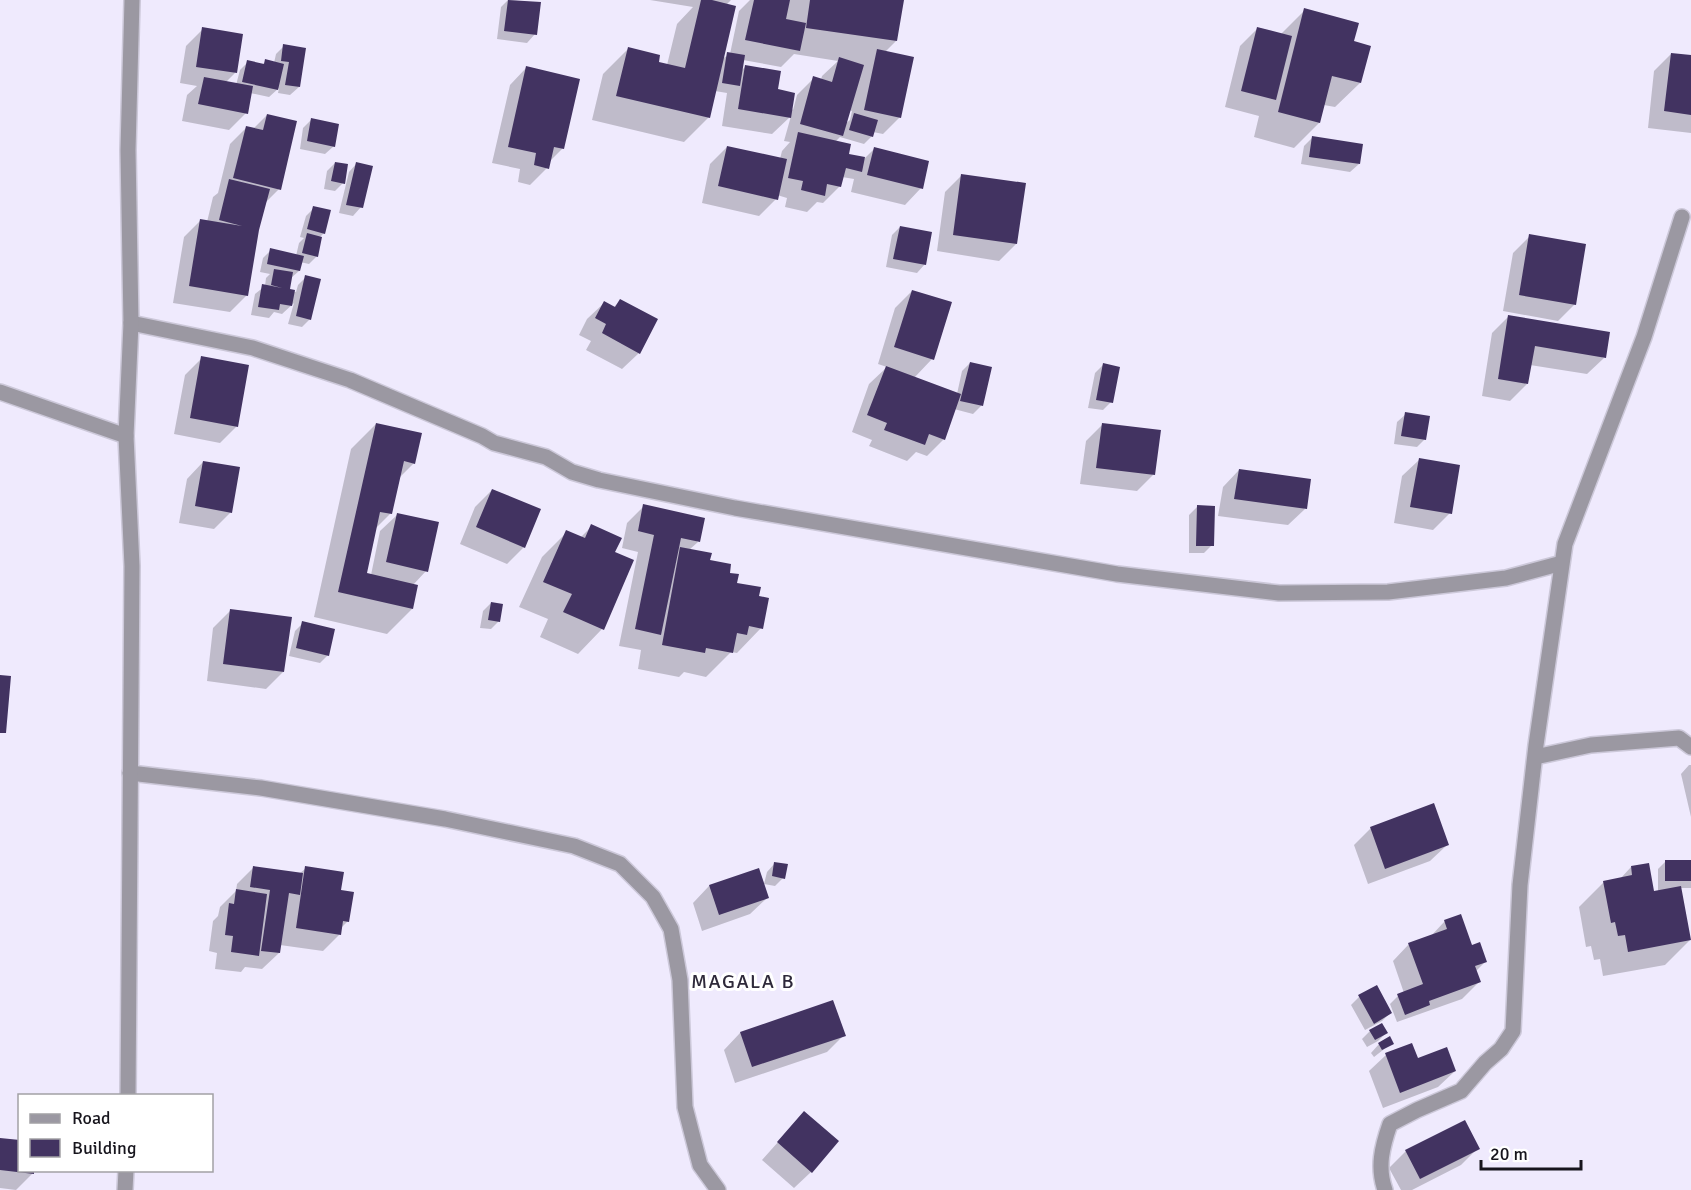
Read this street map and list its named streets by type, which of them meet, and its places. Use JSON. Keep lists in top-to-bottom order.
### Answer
{
  "districts": ["MAGALA B"],
  "legend": ["Road", "Building"],
  "scale_bar": "20 m"
}
